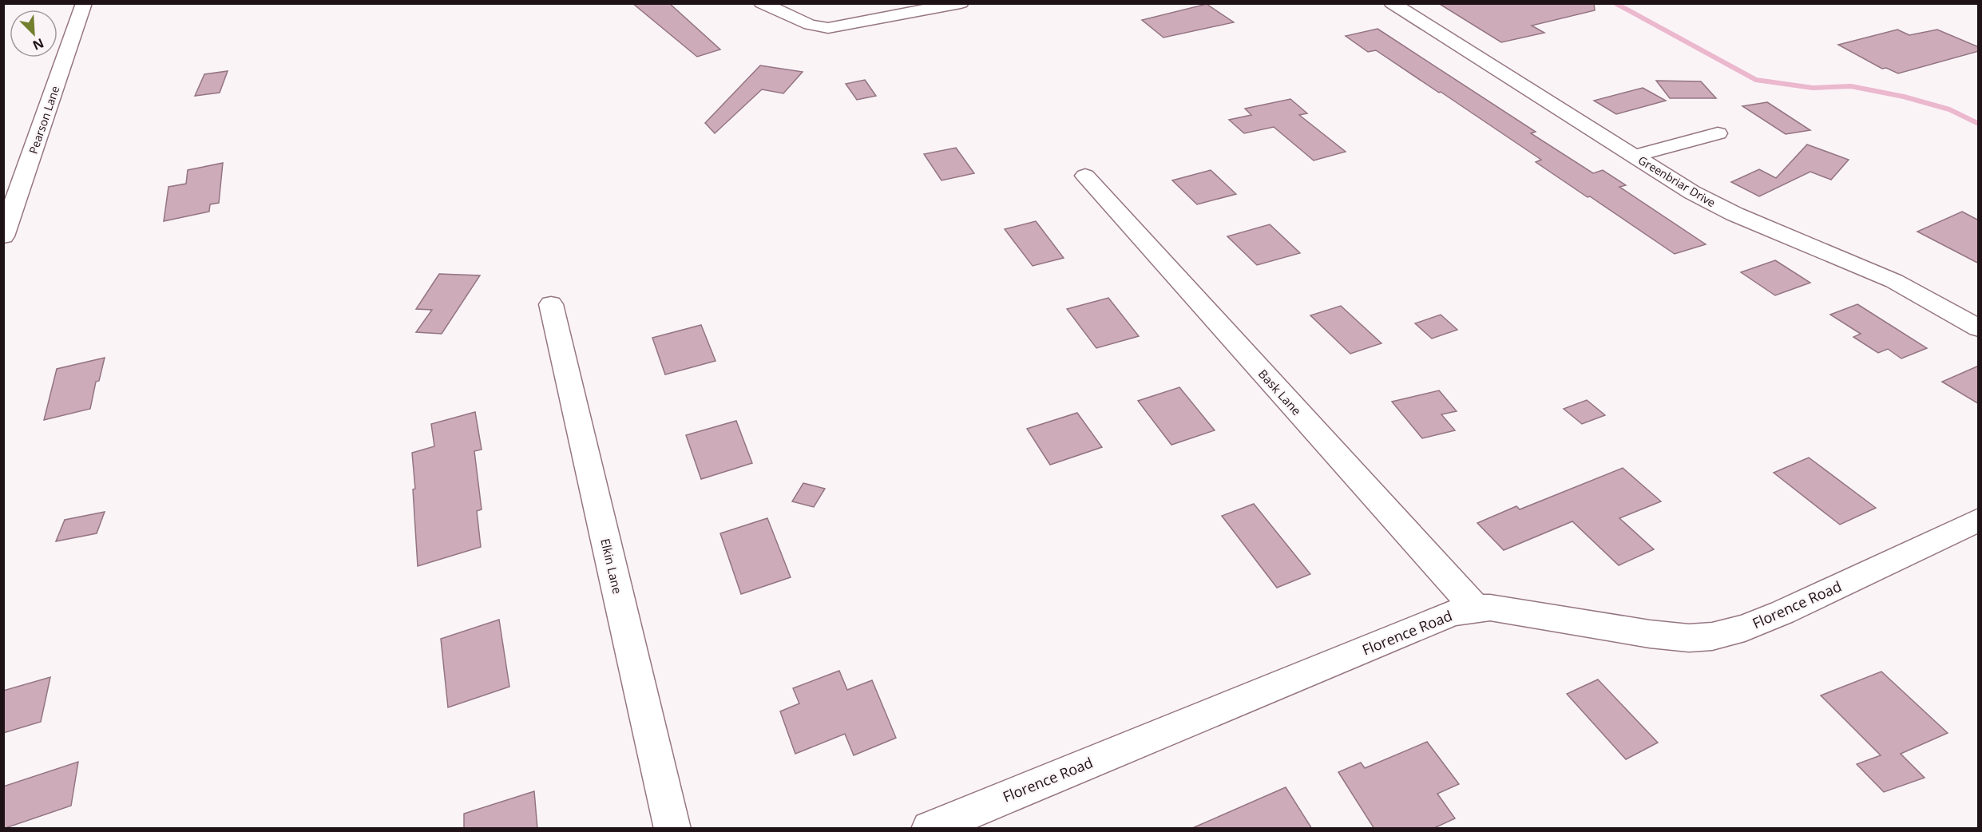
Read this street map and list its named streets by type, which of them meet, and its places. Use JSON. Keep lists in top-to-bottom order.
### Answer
{
  "streets": {
    "street": [
      "Pearson Lane",
      "Greenbriar Drive",
      "Bask Lane",
      "Elkin Lane",
      "Florence Road"
    ]
  },
  "crossings": [
    ["Bask Lane", "Florence Road"]
  ],
  "north": "bottom right"
}
